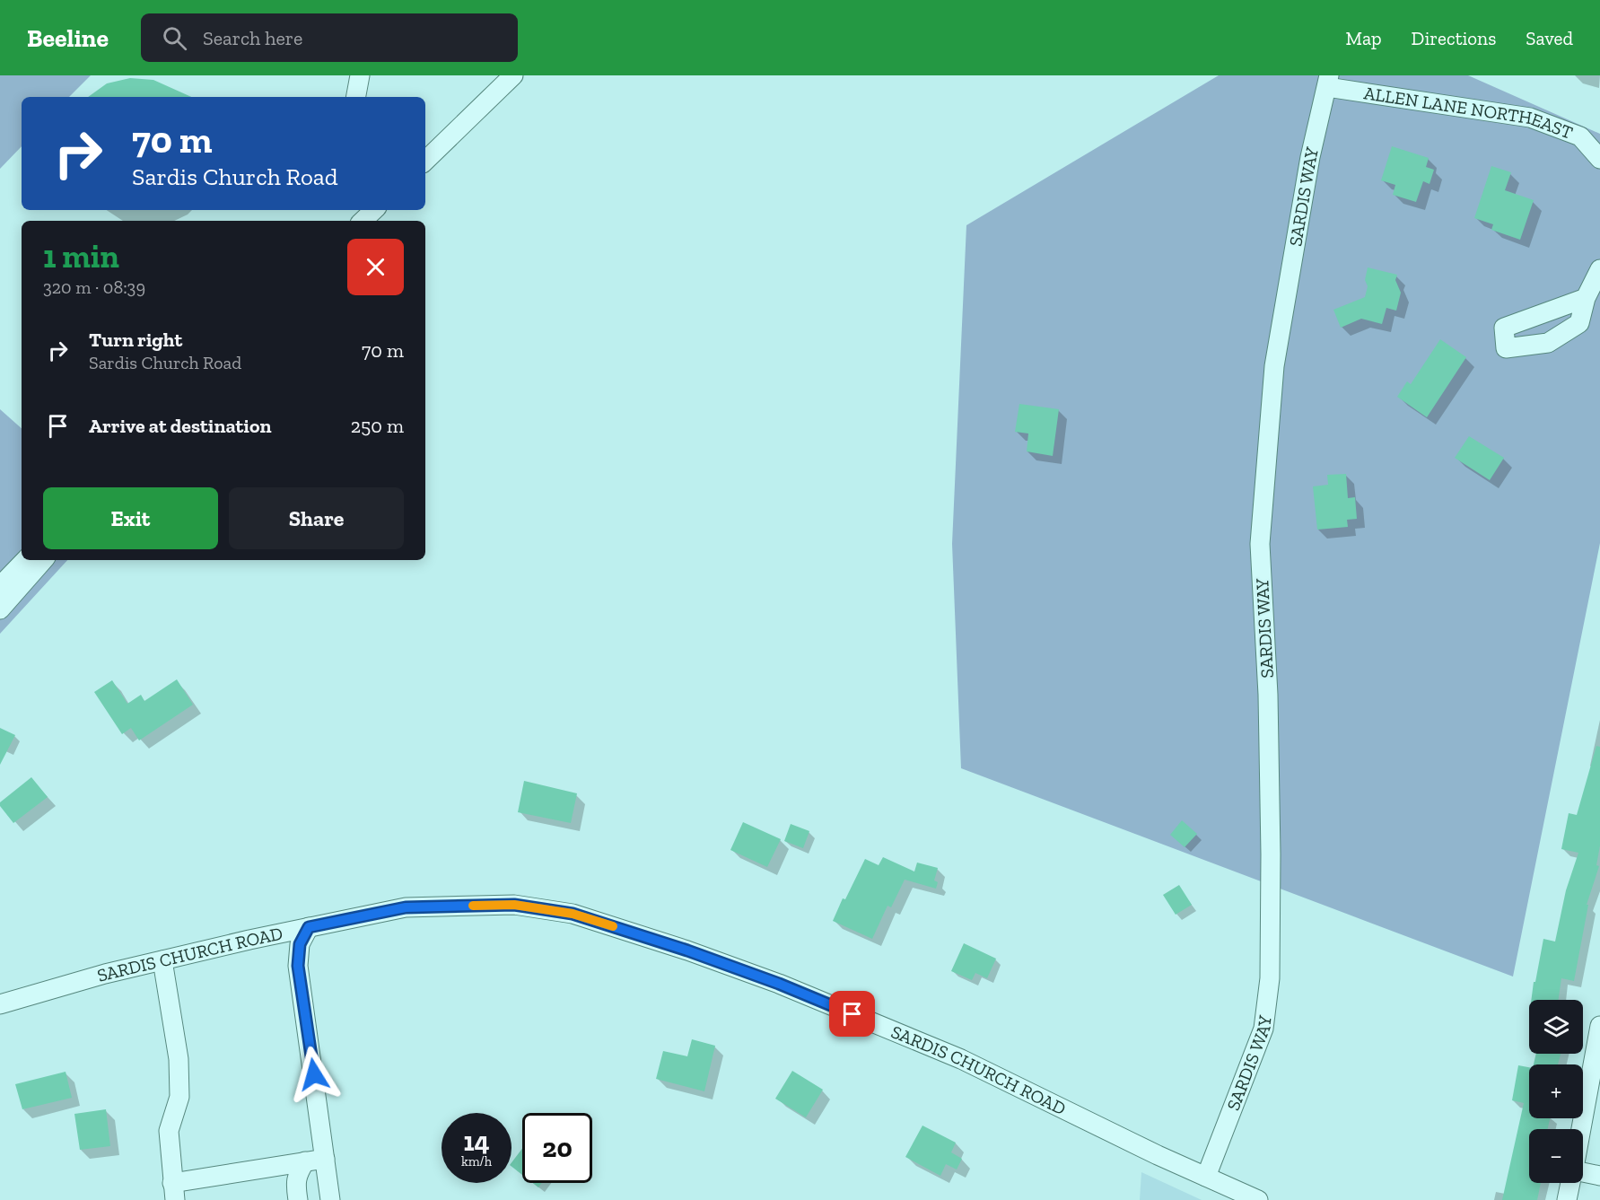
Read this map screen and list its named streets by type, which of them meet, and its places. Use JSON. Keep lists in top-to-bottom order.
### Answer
{
  "streets": {
    "street": ["ALLEN LANE NORTHEAST", "SARDIS WAY", "SARDIS CHURCH ROAD"]
  },
  "crossings": [
    ["ALLEN LANE NORTHEAST", "SARDIS WAY"],
    ["SARDIS WAY", "SARDIS CHURCH ROAD"]
  ],
  "page": {
    "header": "Beeline",
    "search": "Search here",
    "nav": ["Map", "Directions", "Saved"],
    "turn": ["70 m", "Sardis Church Road"],
    "heading": ["1 min", "320 m · 08:39"],
    "list": [
      {
        "name": "Turn right",
        "note": "Sardis Church Road",
        "value": "70 m"
      },
      {
        "name": "Arrive at destination",
        "value": "250 m"
      }
    ],
    "buttons": ["Exit", "Share"],
    "map_buttons": ["+", "−"],
    "speed": "14 km/h",
    "limit": "20"
  }
}
